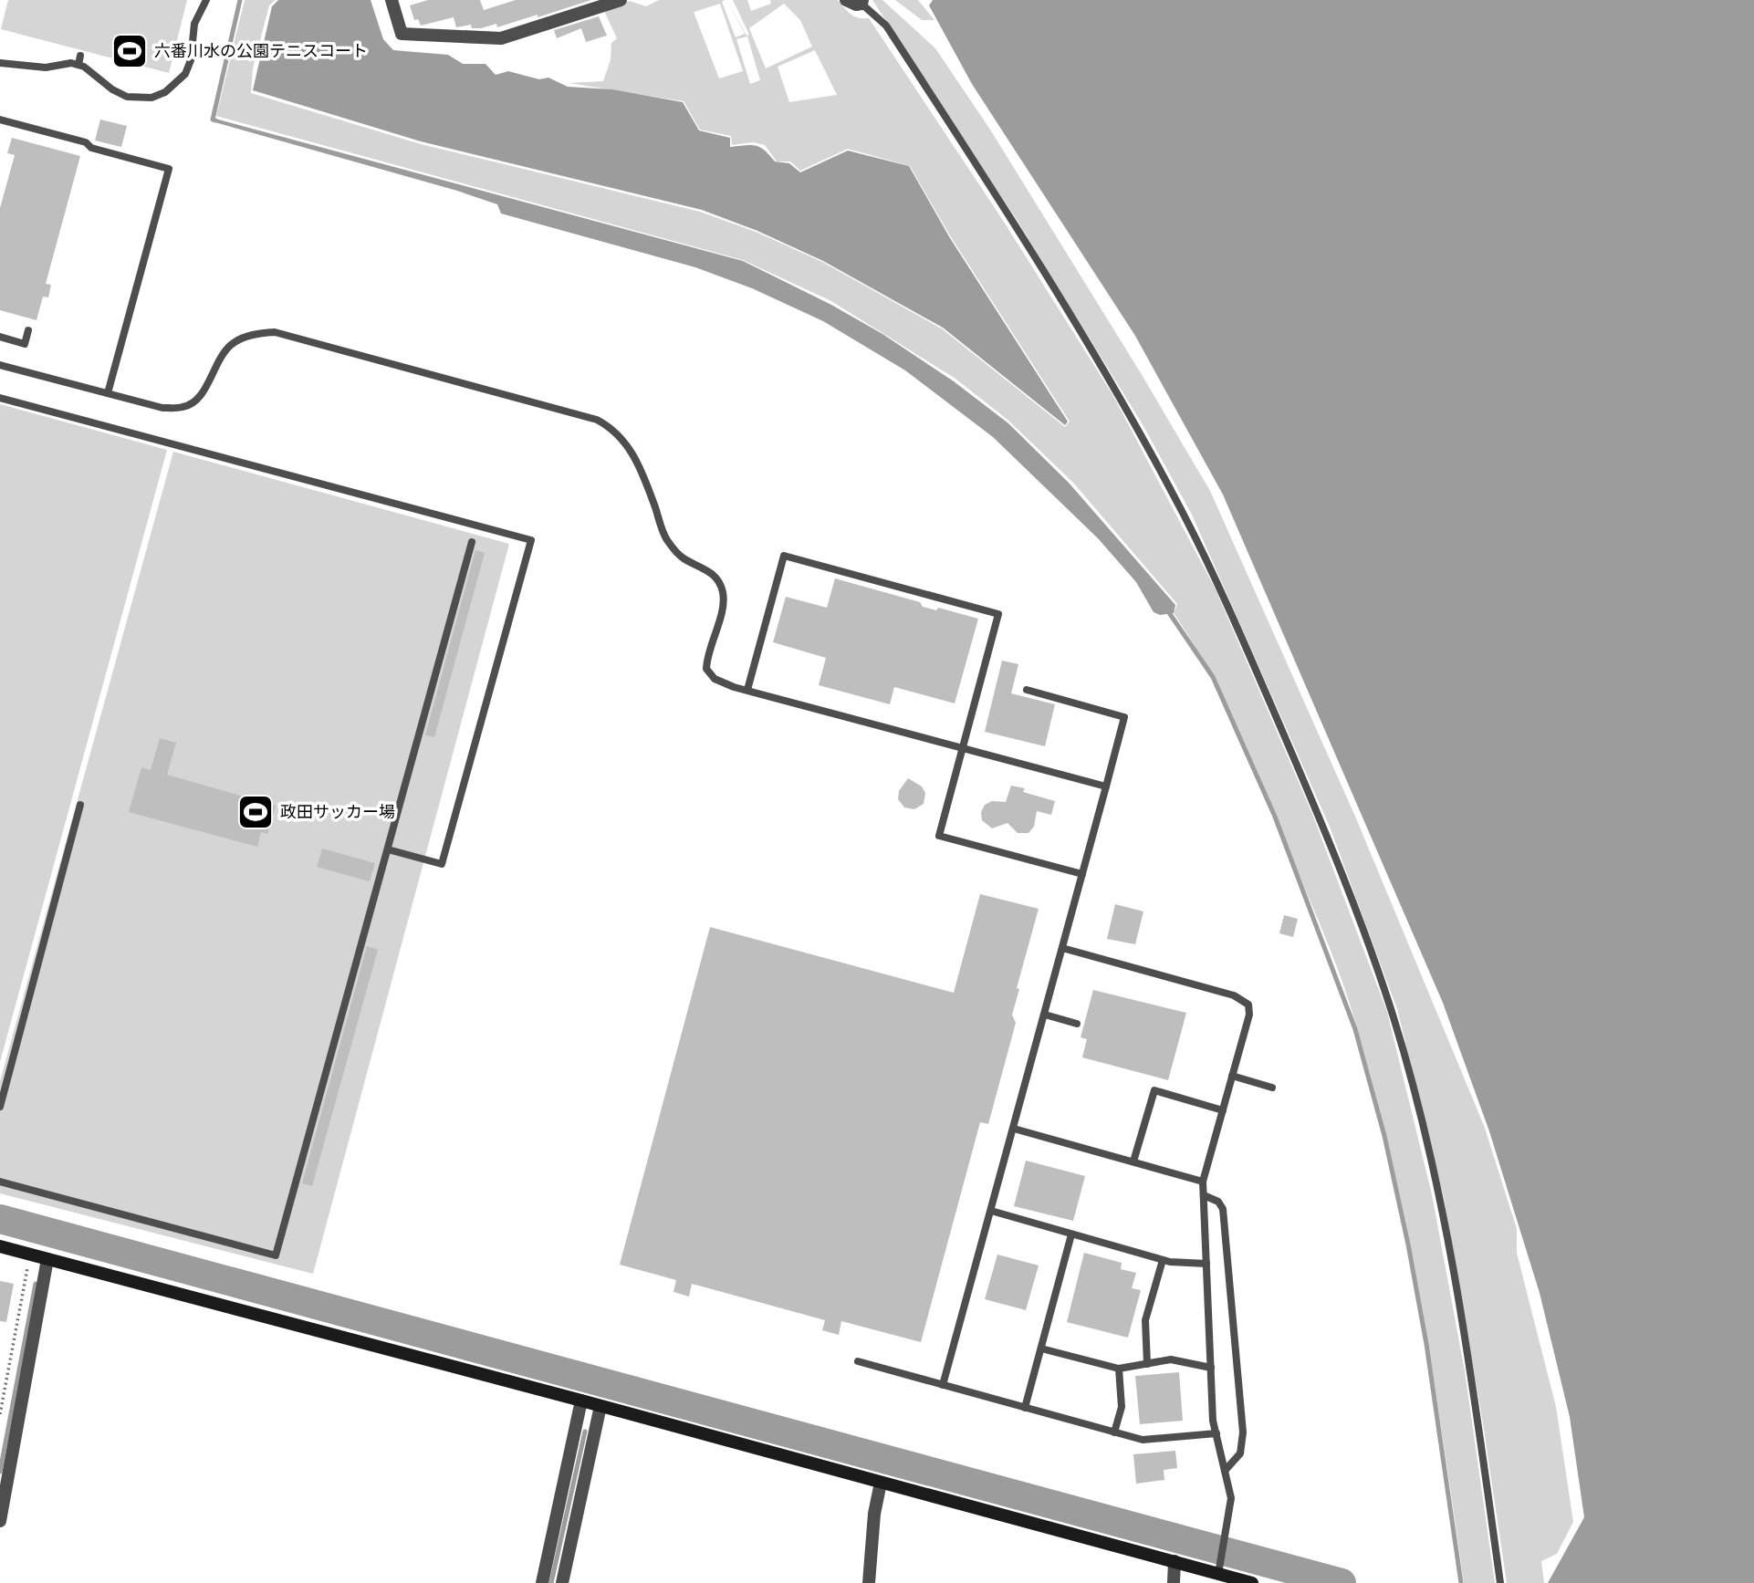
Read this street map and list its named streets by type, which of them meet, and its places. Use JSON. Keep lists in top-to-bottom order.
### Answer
{
  "places": {
    "sports": ["六番川水の公園テニスコート", "政田サッカー場"]
  }
}
